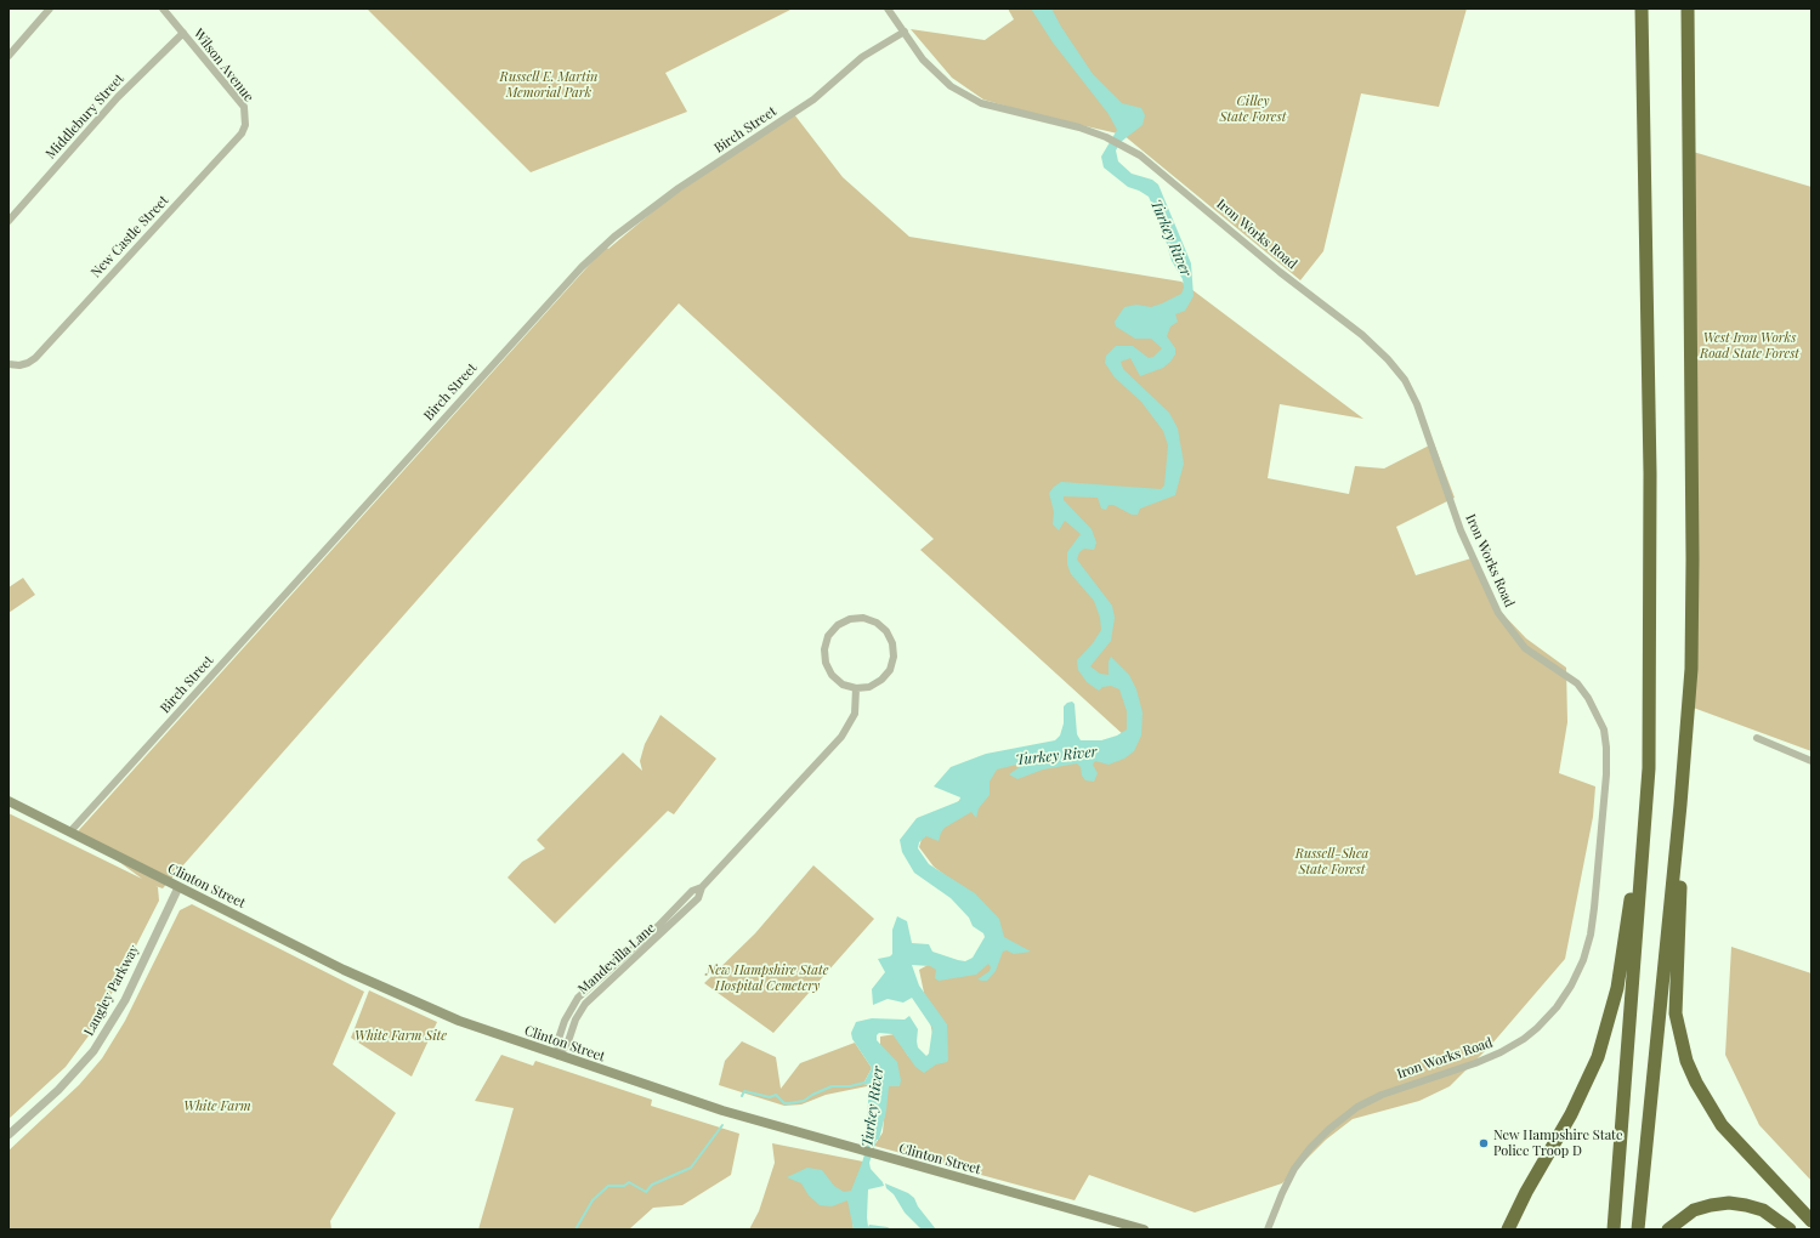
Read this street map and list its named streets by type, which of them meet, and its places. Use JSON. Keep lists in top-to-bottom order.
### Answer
{
  "streets": {
    "main road": ["Clinton Street"],
    "street": [
      "Wilson Avenue",
      "Middlebury Street",
      "Birch Street",
      "Iron Works Road",
      "New Castle Street",
      "Mandevilla Lane",
      "Langley Parkway"
    ]
  },
  "crossings": [
    ["Wilson Avenue", "Middlebury Street"],
    ["Wilson Avenue", "New Castle Street"],
    ["Birch Street", "Iron Works Road"],
    ["Birch Street", "Clinton Street"],
    ["Clinton Street", "Mandevilla Lane"],
    ["Clinton Street", "Langley Parkway"]
  ],
  "water": ["Turkey River"],
  "parks": [
    "Russell E. Martin Memorial Park",
    "Cilley State Forest",
    "West Iron Works Road State Forest",
    "Russell-Shea State Forest",
    "New Hampshire State Hospital Cemetery",
    "White Farm Site",
    "White Farm"
  ],
  "places": ["New Hampshire State Police Troop D"]
}
